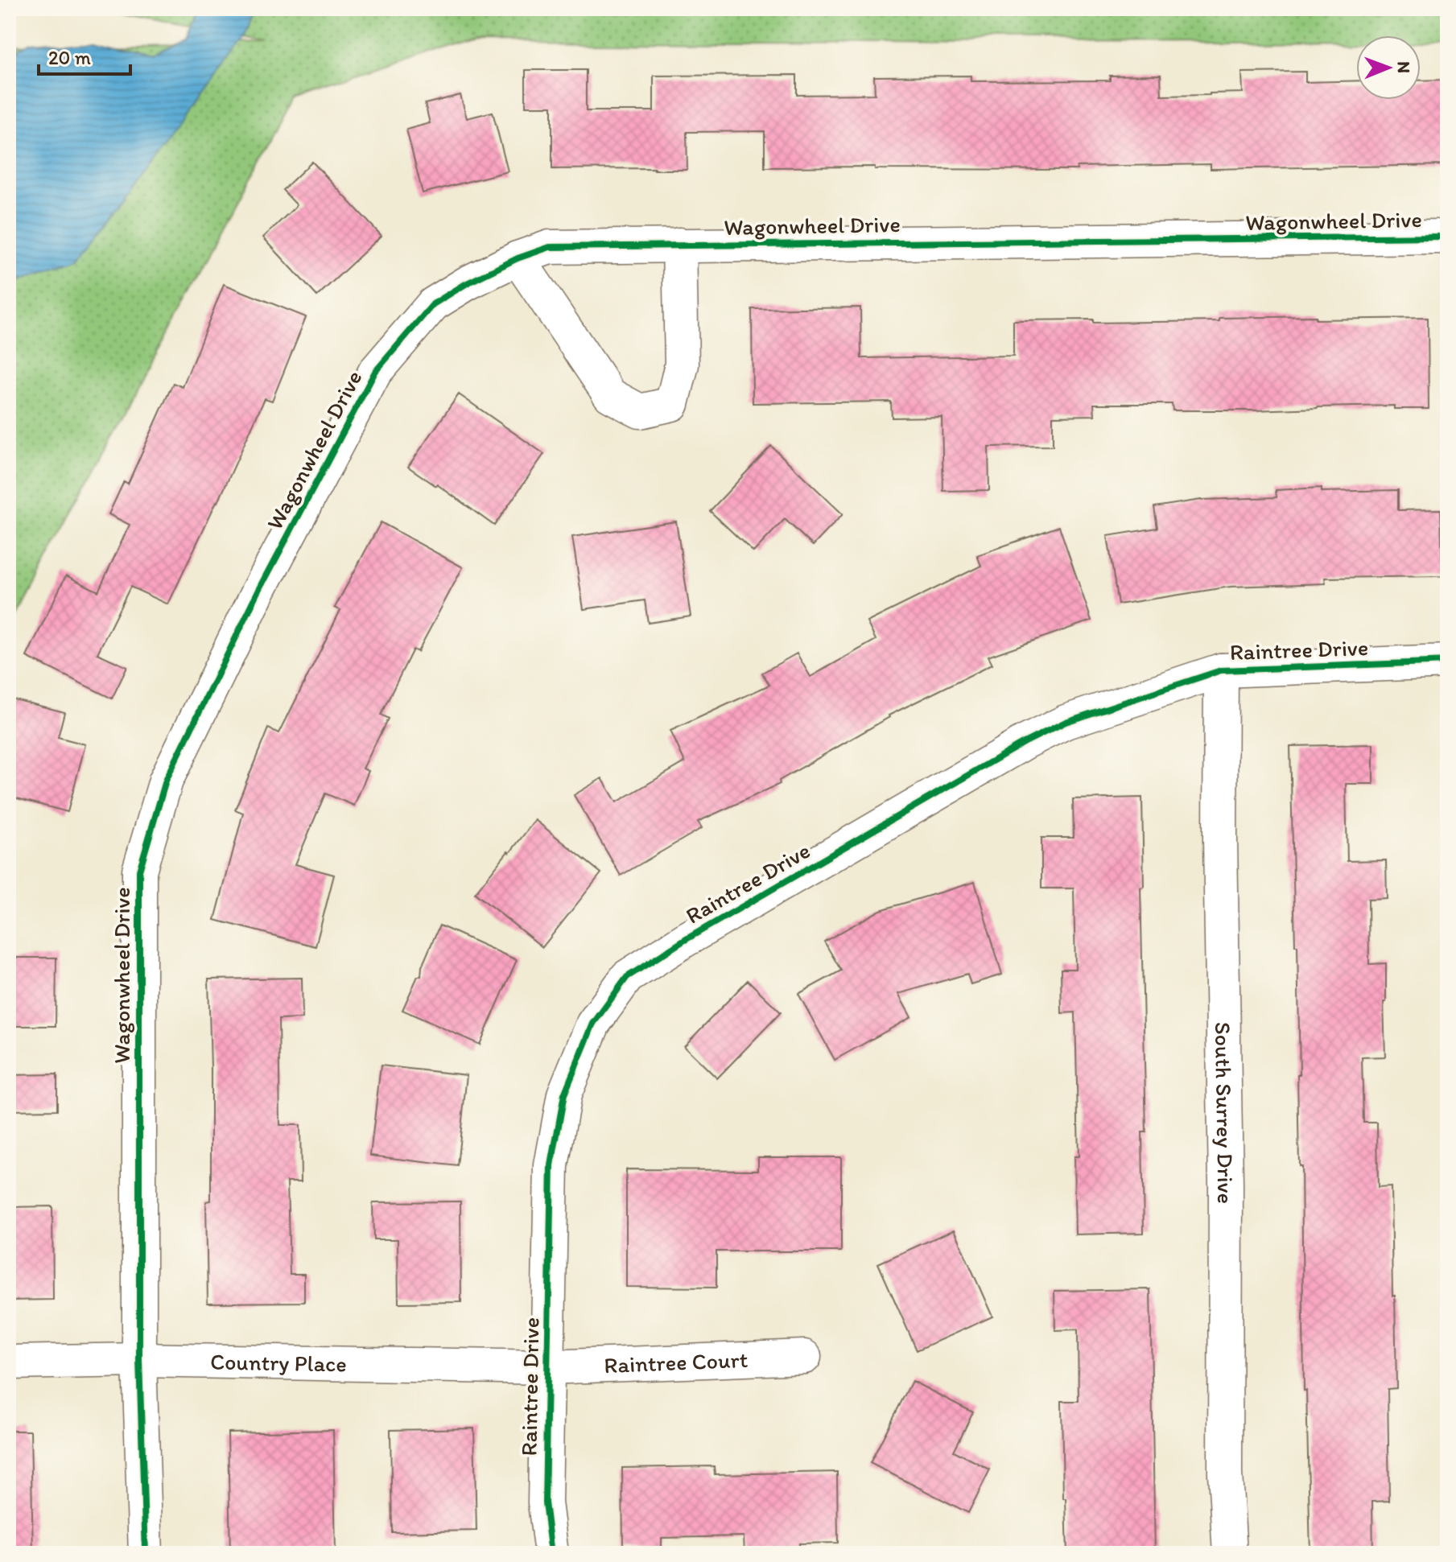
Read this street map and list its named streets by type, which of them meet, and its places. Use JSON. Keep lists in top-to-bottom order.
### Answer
{
  "streets": {
    "street": [
      "Wagonwheel Drive",
      "Raintree Drive",
      "South Surrey Drive",
      "Country Place",
      "Raintree Court"
    ]
  },
  "crossings": [
    ["Wagonwheel Drive", "Country Place"],
    ["Raintree Drive", "South Surrey Drive"],
    ["Raintree Drive", "Country Place"],
    ["Raintree Drive", "Raintree Court"],
    ["Country Place", "Raintree Court"]
  ],
  "scale_bar": "20 m",
  "north": "right"
}
